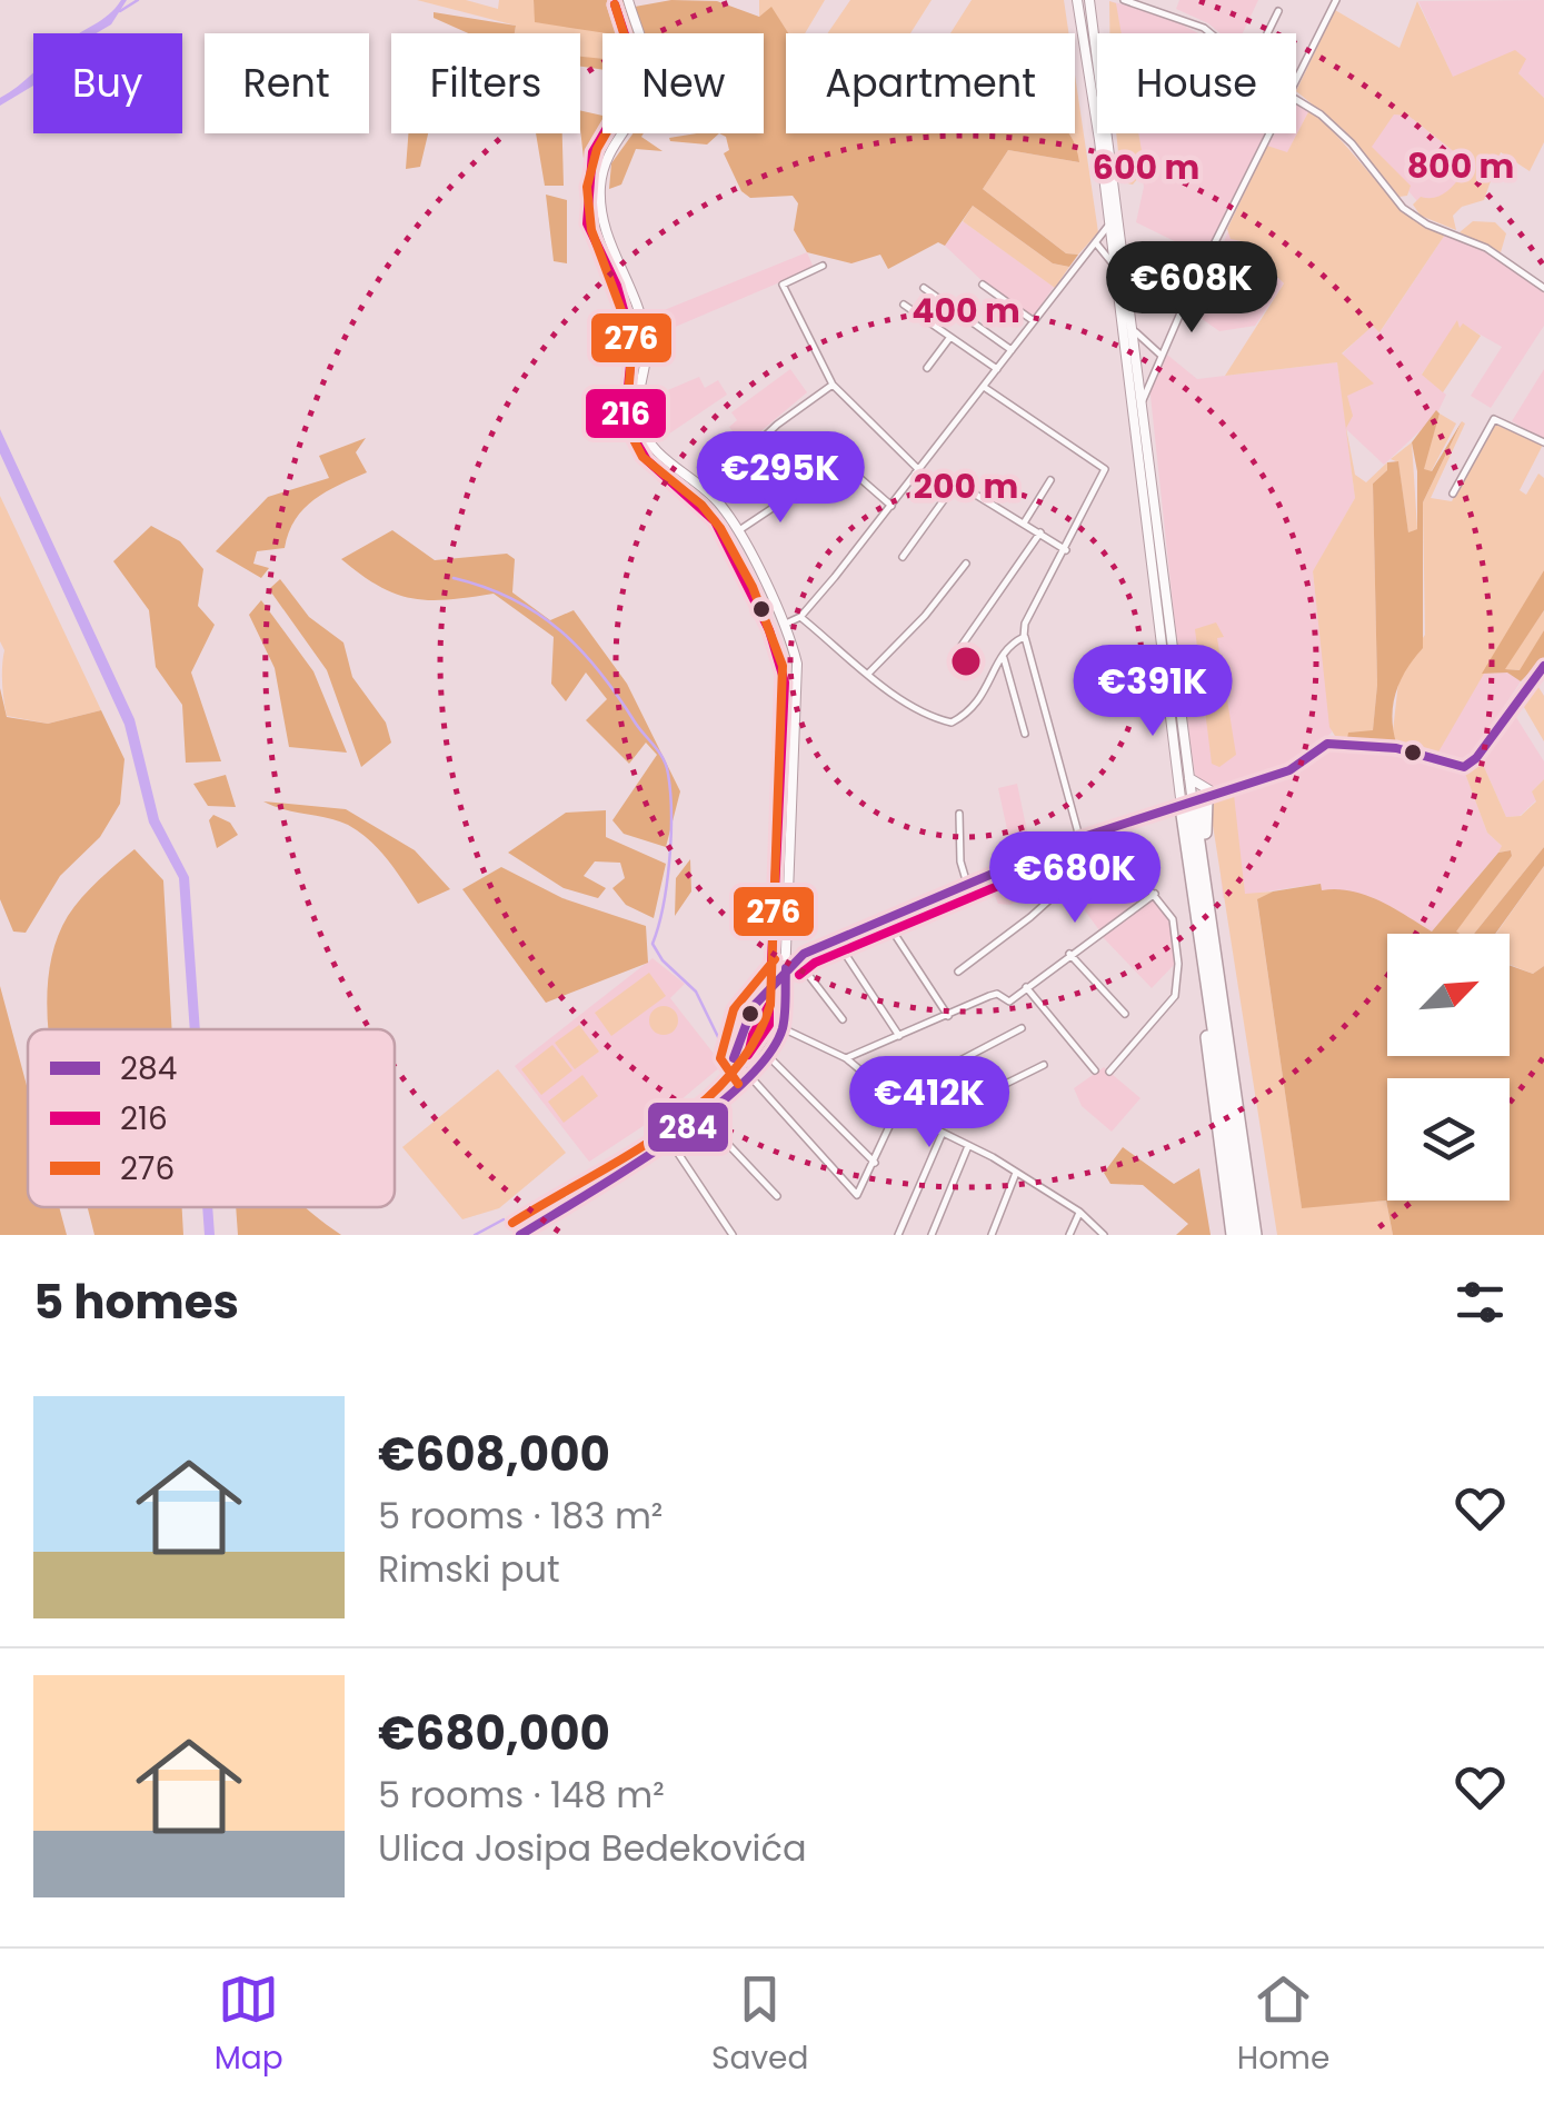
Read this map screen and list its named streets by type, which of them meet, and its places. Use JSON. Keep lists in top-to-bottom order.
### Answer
{
  "lines": ["transit line 216", "transit line 276", "transit line 284"],
  "legend": ["284", "216", "276"],
  "north": "top right",
  "page": {
    "chip": [
      "Buy",
      "Rent",
      "Filters",
      "New",
      "Apartment",
      "House"
    ],
    "price": [
      "€608K",
      "€295K",
      "€391K",
      "€680K",
      "€412K"
    ],
    "heading": "5 homes",
    "list": [
      {
        "name": "€608,000",
        "note": "5 rooms · 183 m² · Rimski put"
      },
      {
        "name": "€680,000",
        "note": "5 rooms · 148 m² · Ulica Josipa Bedekovića"
      }
    ],
    "tabs": ["Map", "Saved", "Home"]
  },
  "rings": [
    "800 m",
    "600 m",
    "400 m",
    "200 m"
  ]
}
